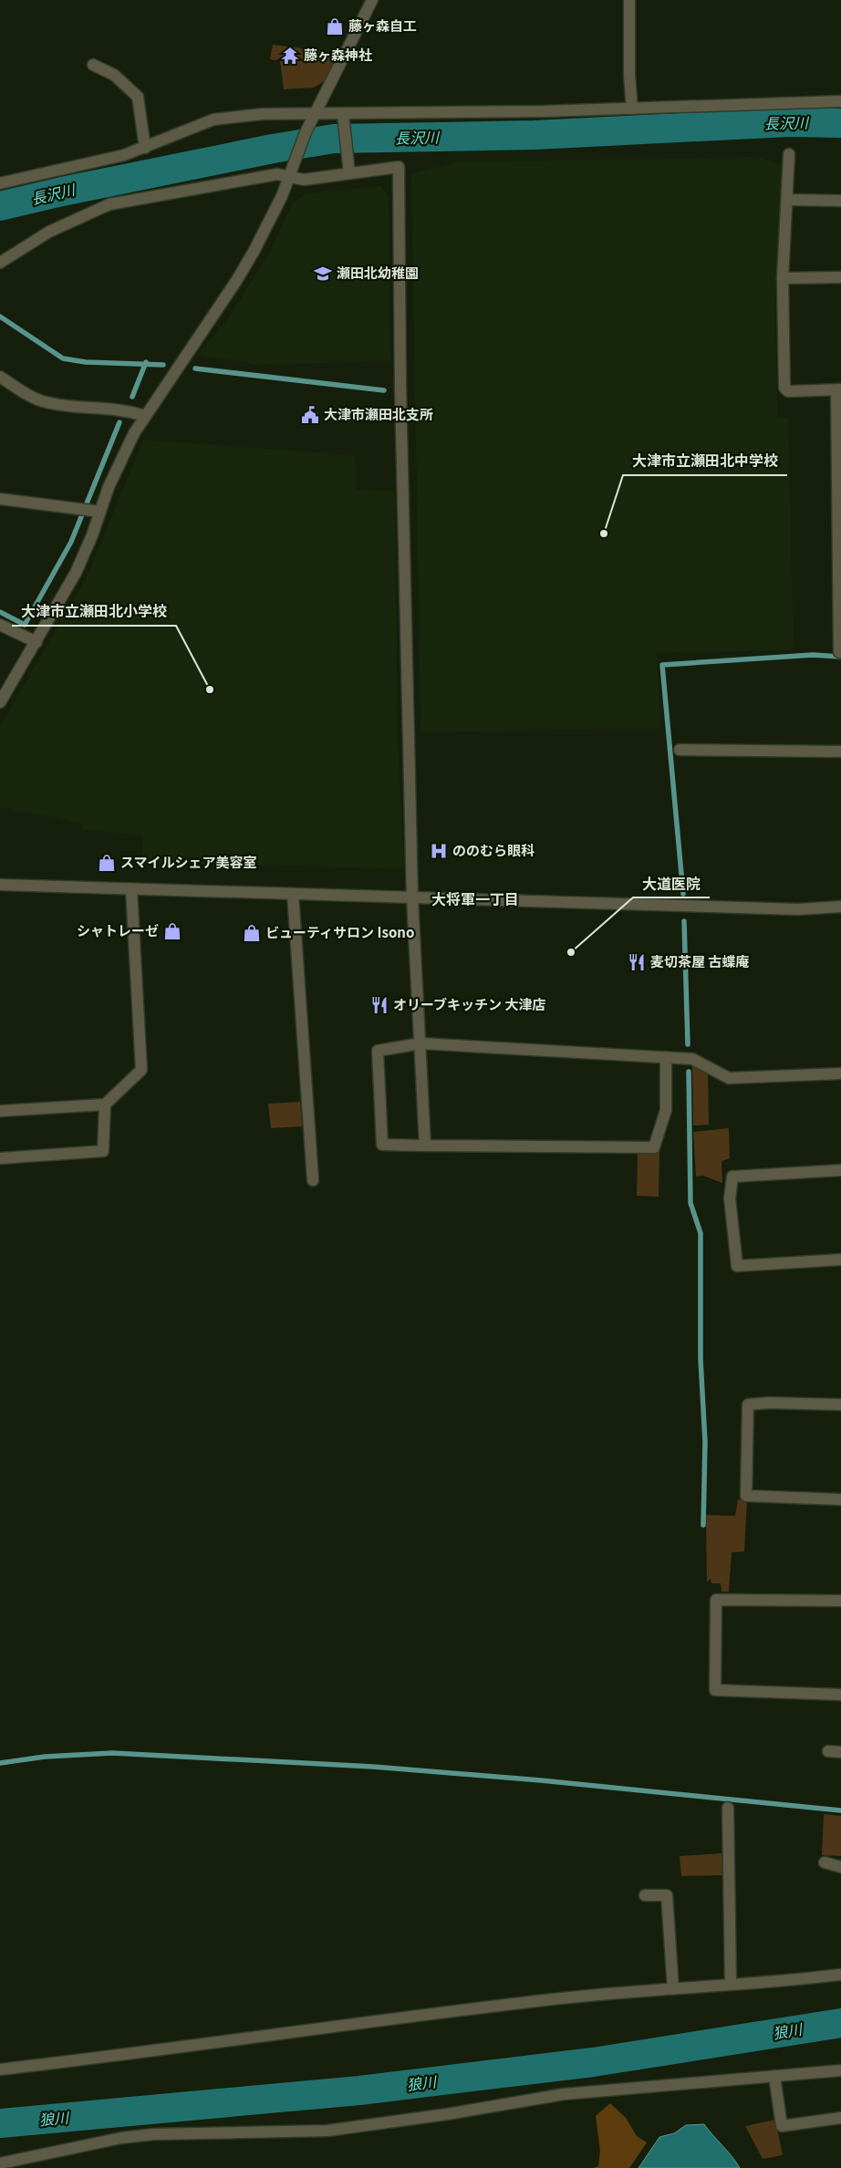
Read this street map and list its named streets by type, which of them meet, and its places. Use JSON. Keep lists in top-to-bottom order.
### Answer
{
  "districts": ["大将軍一丁目"],
  "water": ["長沢川", "狼川"],
  "places": {
    "shop": [
      "藤ヶ森自工",
      "スマイルシェア美容室",
      "シャトレーゼ",
      "ビューティサロン Isono"
    ],
    "temple": ["藤ヶ森神社"],
    "school or university": ["瀬田北幼稚園"],
    "public building": ["大津市瀬田北支所"],
    "other": ["大津市立瀬田北中学校", "大津市立瀬田北小学校", "大道医院"],
    "hospital": ["ののむら眼科"],
    "restaurant": ["麦切茶屋 古蝶庵", "オリーブキッチン 大津店"]
  }
}
